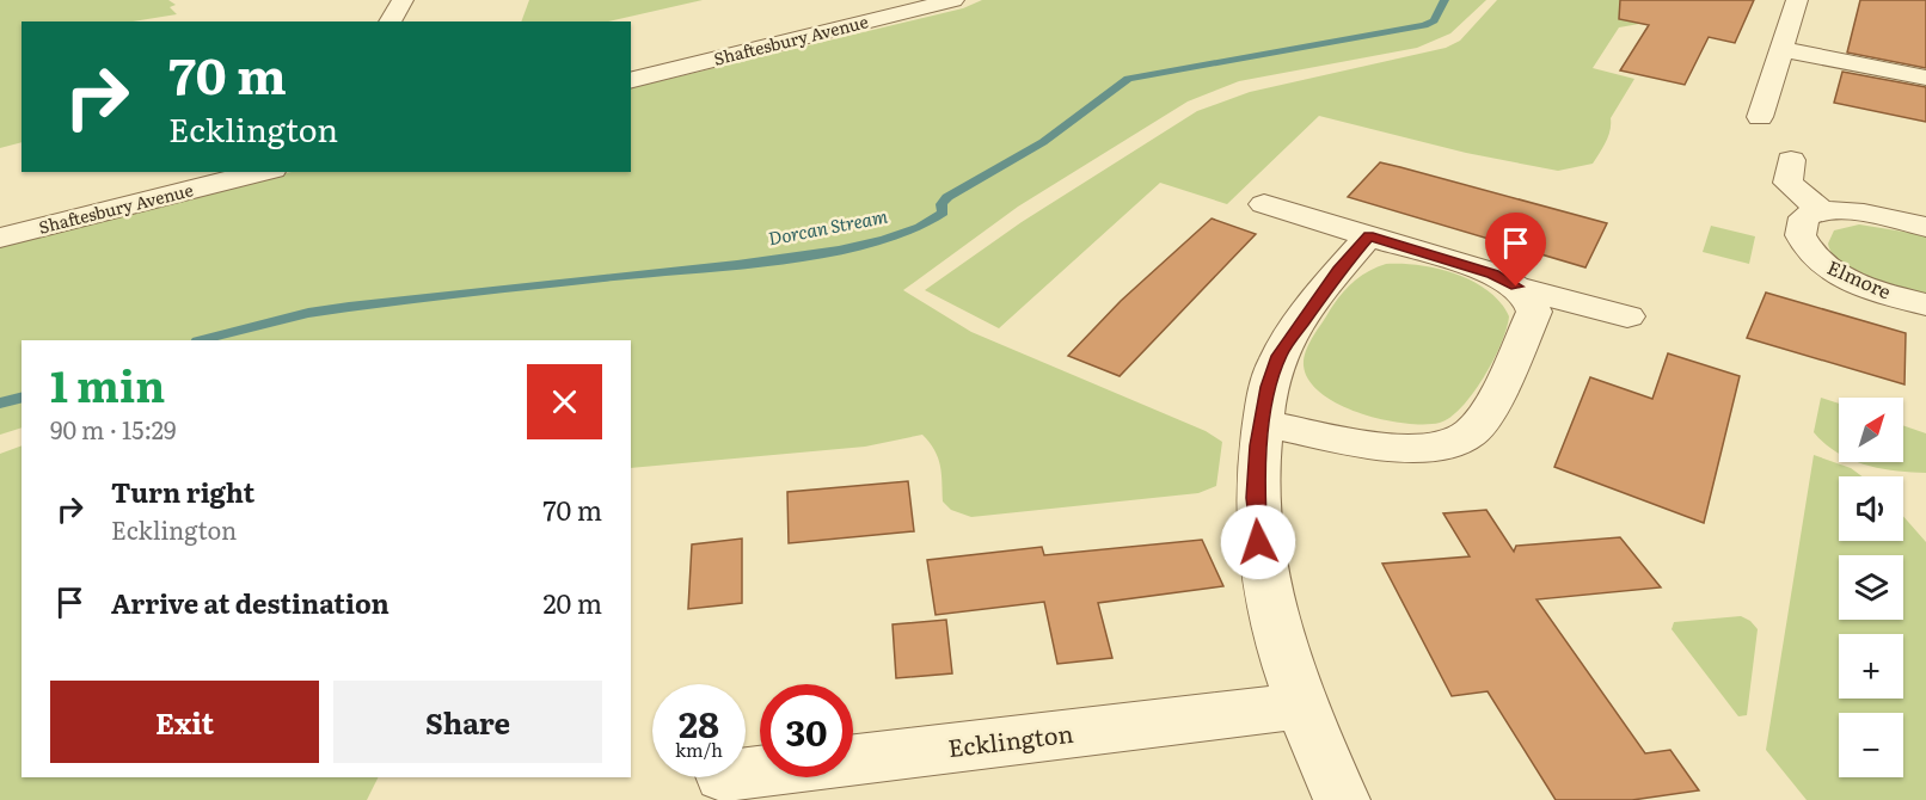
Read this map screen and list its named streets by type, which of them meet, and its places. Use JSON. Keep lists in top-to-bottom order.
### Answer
{
  "streets": {
    "street": ["Shaftesbury Avenue", "Elmore", "Ecklington"]
  },
  "water": ["Dorcan Stream"],
  "north": "top right",
  "page": {
    "turn": ["70 m", "Ecklington"],
    "heading": ["1 min", "90 m · 15:29"],
    "map_buttons": ["+", "−"],
    "list": [
      {
        "name": "Turn right",
        "note": "Ecklington",
        "value": "70 m"
      },
      {
        "name": "Arrive at destination",
        "value": "20 m"
      }
    ],
    "buttons": ["Exit", "Share"],
    "speed": "28 km/h",
    "limit": "30"
  }
}
